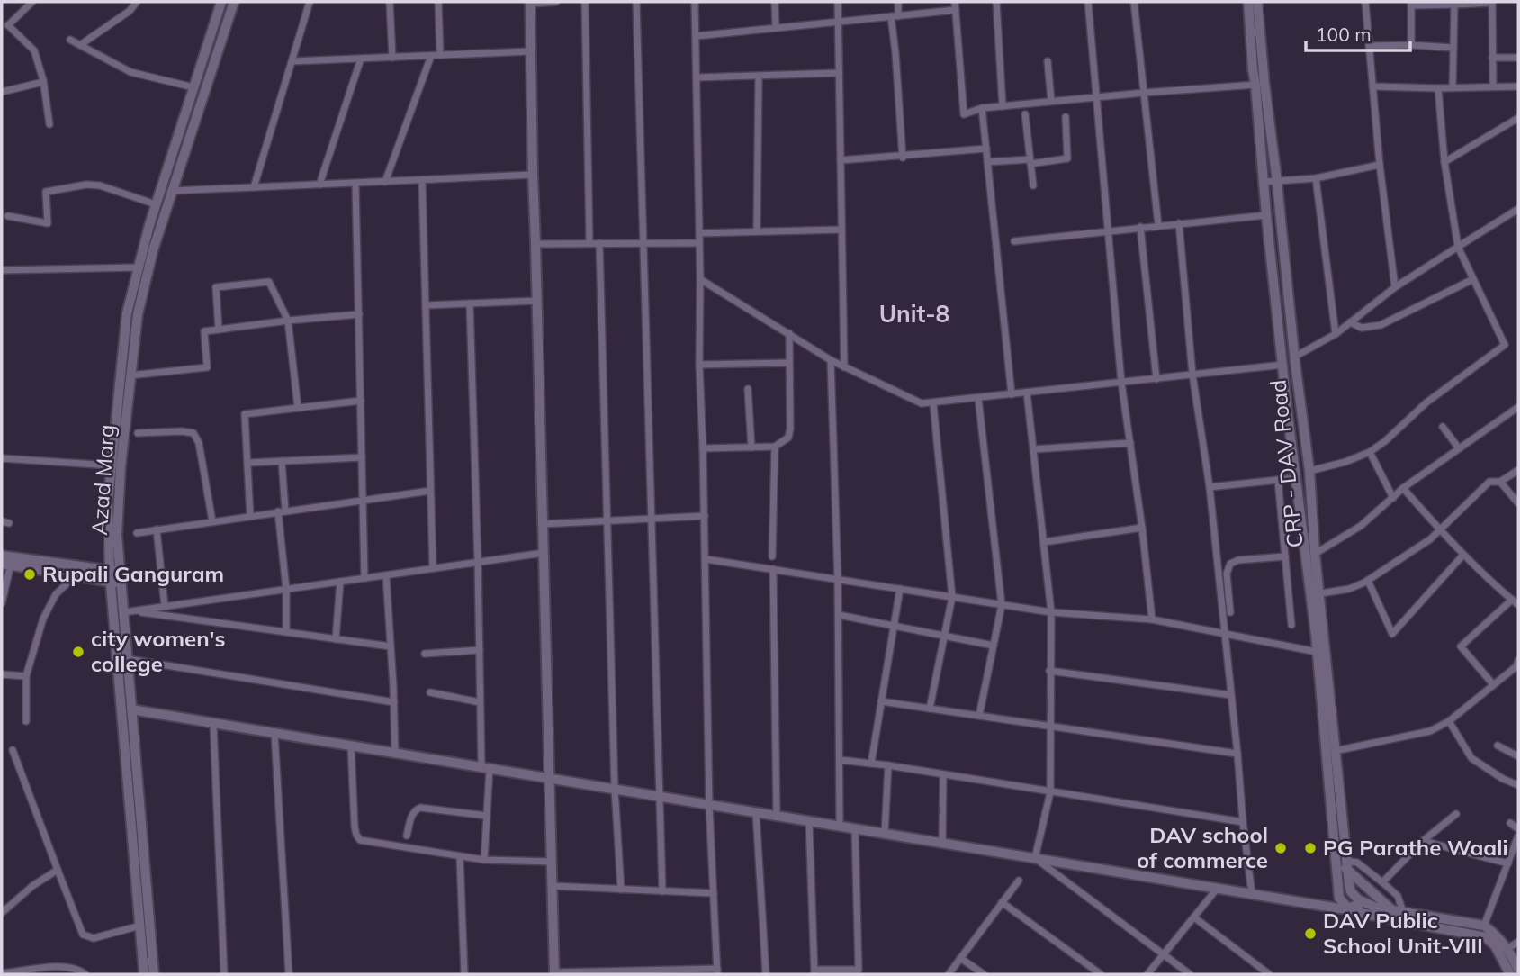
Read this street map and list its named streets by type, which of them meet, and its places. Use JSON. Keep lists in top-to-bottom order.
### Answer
{
  "streets": {
    "street": ["CRP - DAV Road", "Azad Marg"]
  },
  "districts": ["Unit-8"],
  "places": [
    "Rupali Ganguram",
    "city women's college",
    "DAV school of commerce",
    "PG Parathe Waali",
    "DAV Public School Unit-VIII"
  ],
  "scale_bar": "100 m"
}
